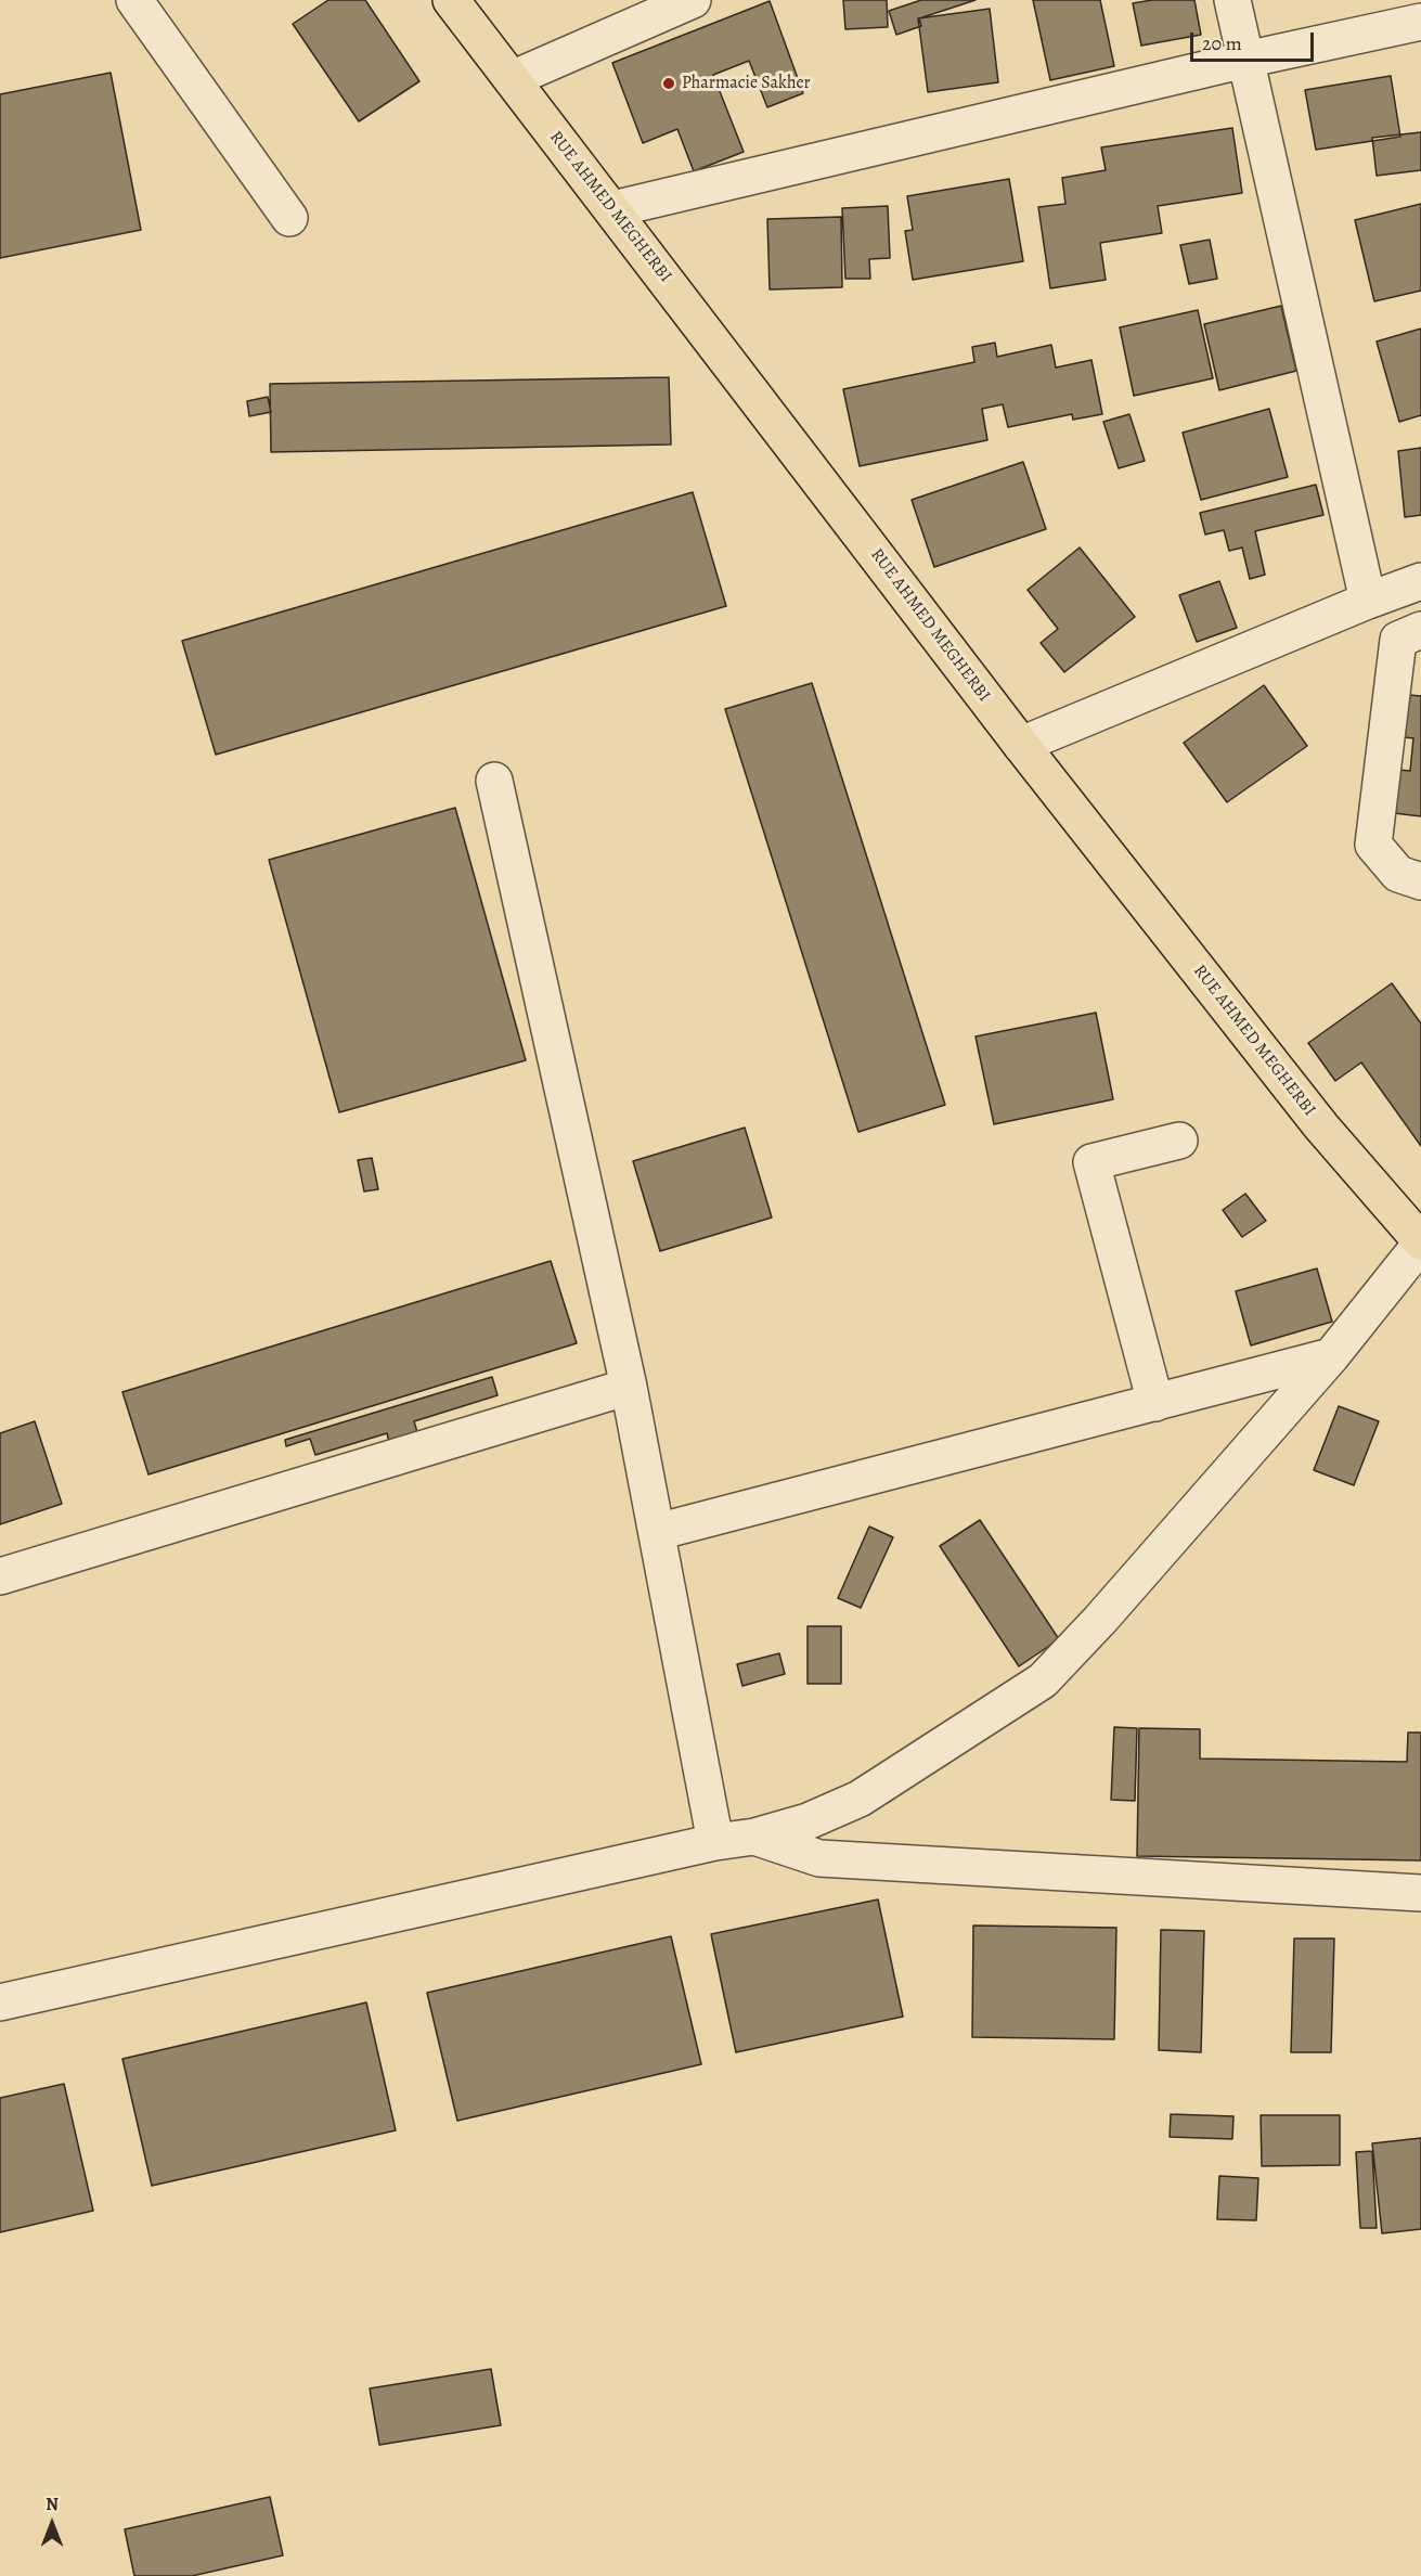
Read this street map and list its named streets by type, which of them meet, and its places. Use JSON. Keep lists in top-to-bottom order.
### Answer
{
  "streets": {
    "main road": ["RUE AHMED MEGHERBI"]
  },
  "places": ["Pharmacie Sakher"],
  "scale_bar": "20 m",
  "north": "top"
}
